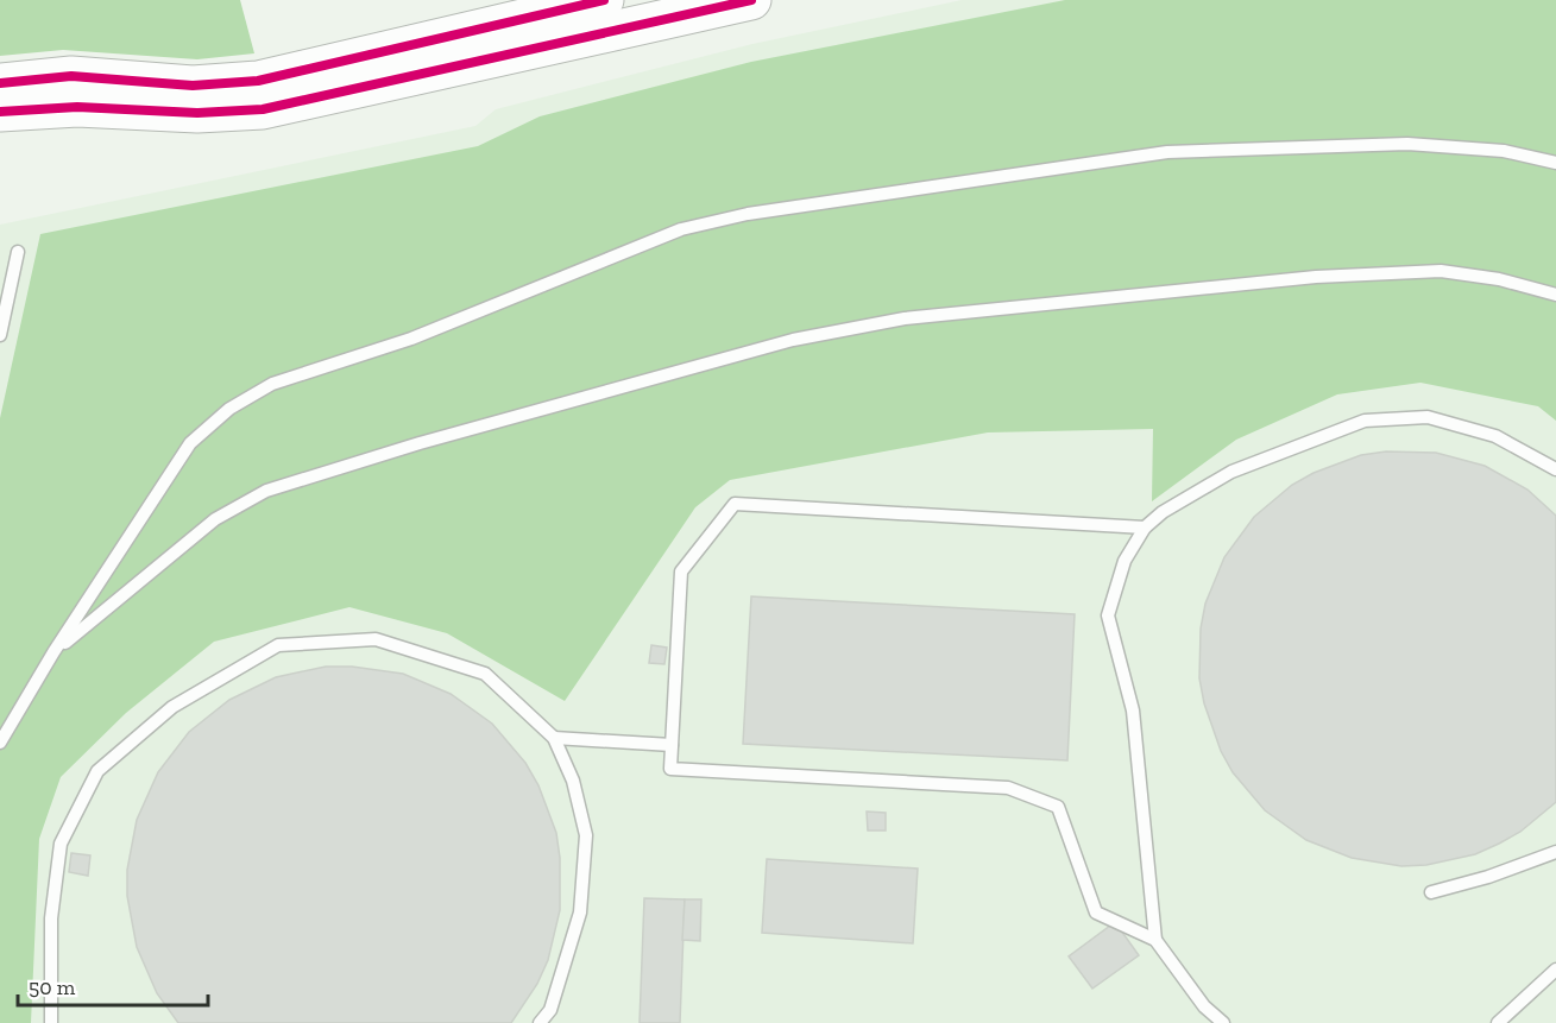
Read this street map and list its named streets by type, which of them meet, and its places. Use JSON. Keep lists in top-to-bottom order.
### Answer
{
  "scale_bar": "50 m"
}
